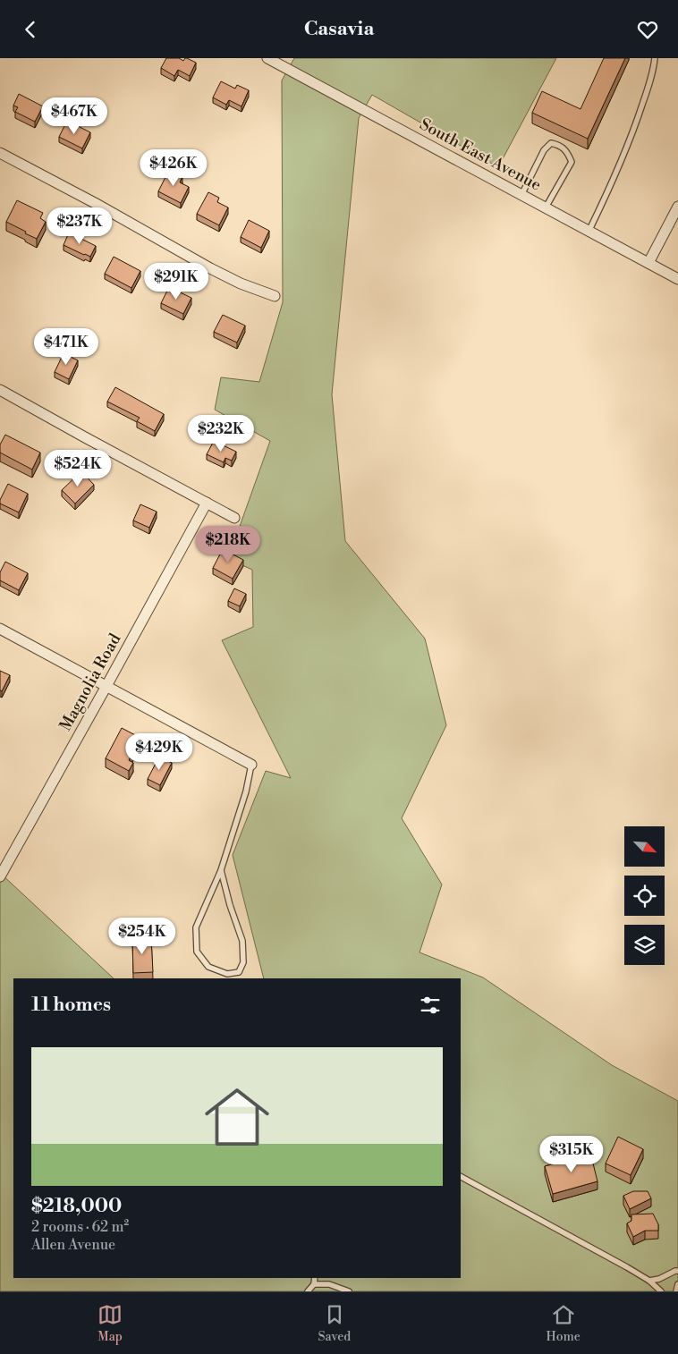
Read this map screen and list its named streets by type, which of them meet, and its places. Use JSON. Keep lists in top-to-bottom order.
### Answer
{
  "streets": {
    "street": ["South East Avenue", "Magnolia Road"]
  },
  "north": "bottom right",
  "page": {
    "header": "Casavia",
    "price": [
      "$467K",
      "$426K",
      "$237K",
      "$291K",
      "$471K",
      "$232K",
      "$524K",
      "$218K",
      "$429K",
      "$254K",
      "$315K"
    ],
    "heading": "11 homes",
    "list": [
      {
        "name": "$218,000",
        "note": "2 rooms · 62 m² · Allen Avenue"
      }
    ],
    "tabs": ["Map", "Saved", "Home"]
  }
}
